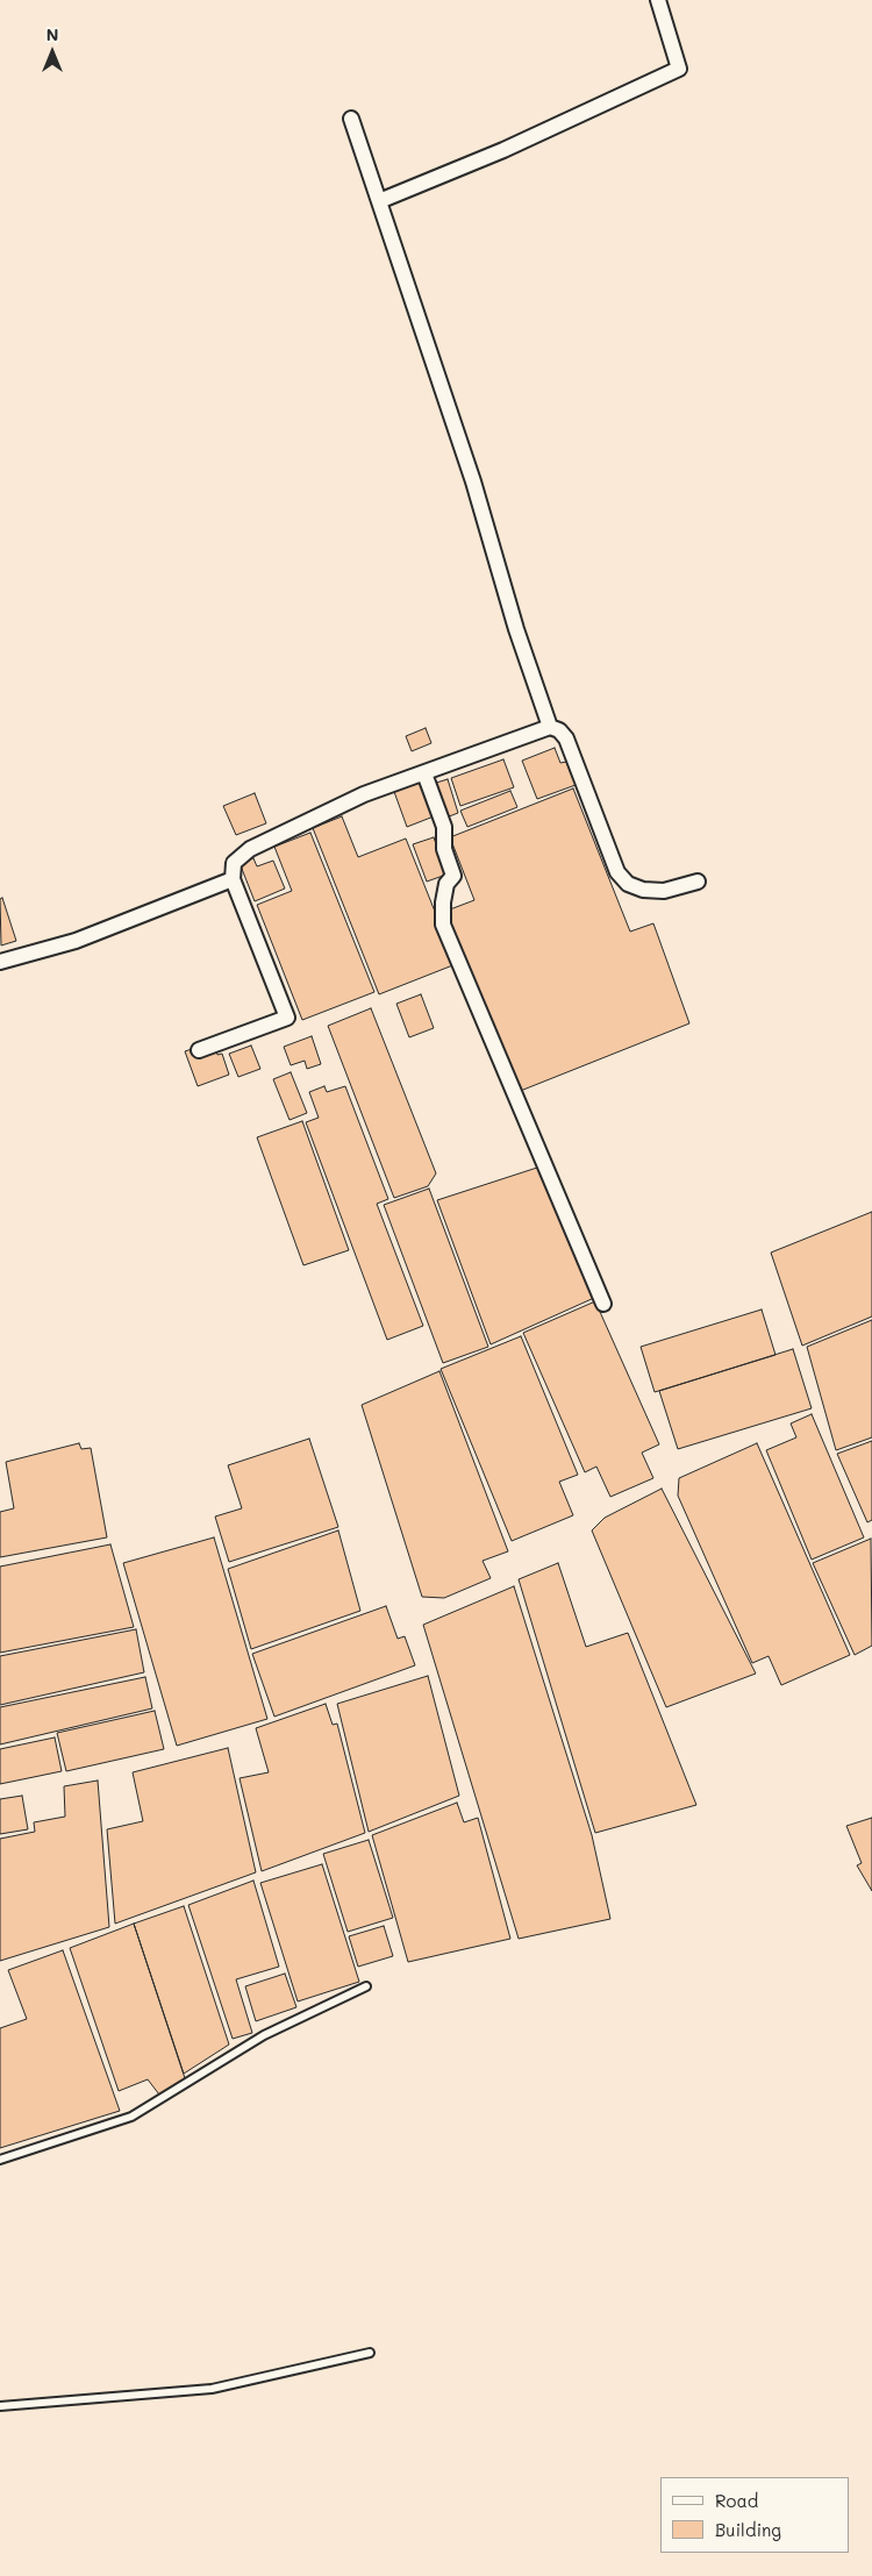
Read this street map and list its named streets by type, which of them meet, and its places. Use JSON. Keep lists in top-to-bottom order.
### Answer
{
  "legend": ["Road", "Building"],
  "north": "top"
}
